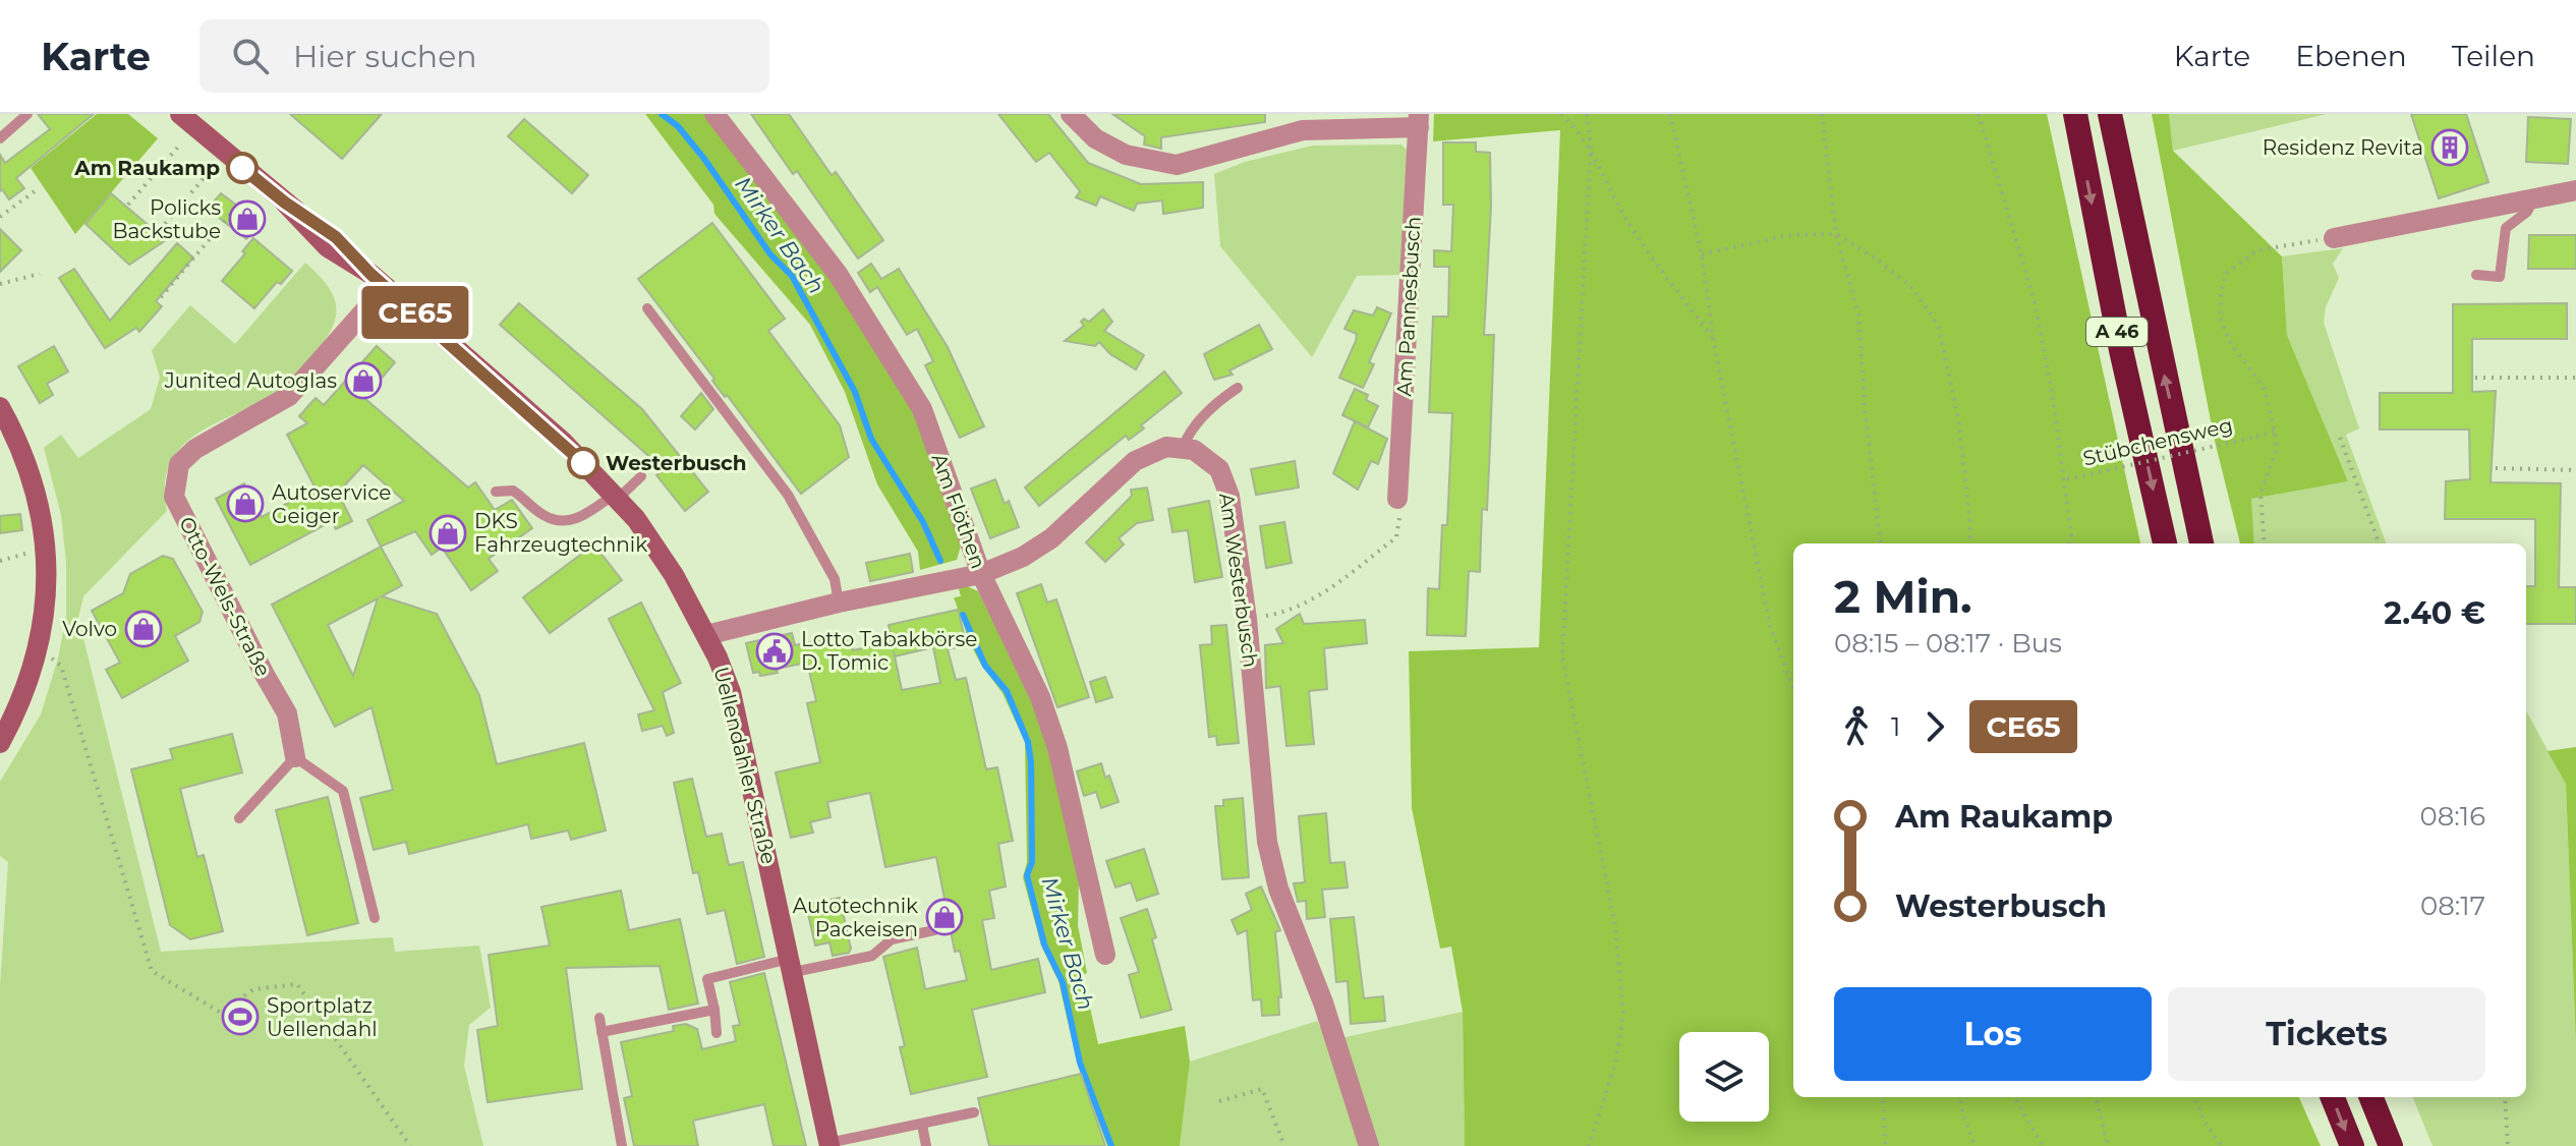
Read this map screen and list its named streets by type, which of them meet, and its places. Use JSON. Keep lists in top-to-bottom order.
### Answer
{
  "streets": {
    "highway": ["A 46"],
    "main road": ["Uellendahler Straße"],
    "street": [
      "Am Pannesbusch",
      "Am Flöthen",
      "Am Westerbusch",
      "Otto-Wels-Straße"
    ],
    "path": ["Stübchensweg"]
  },
  "crossings": [
    ["Otto-Wels-Straße", "Uellendahler Straße"]
  ],
  "water": ["Mirker Bach"],
  "places": {
    "building": ["Residenz Revita"],
    "other": ["Am Raukamp", "Westerbusch"],
    "shop": [
      "Policks Backstube",
      "Junited Autoglas",
      "Autoservice Geiger",
      "DKS Fahrzeugtechnik",
      "Volvo",
      "Autotechnik Packeisen"
    ],
    "public building": ["Lotto Tabakbörse D. Tomic"],
    "sports": ["Sportplatz Uellendahl"]
  },
  "lines": ["bus line CE65"],
  "page": {
    "header": "Karte",
    "search": "Hier suchen",
    "nav": ["Karte", "Ebenen", "Teilen"],
    "on_map": "CE65",
    "heading": ["2 Min.", "08:15 – 08:17 · Bus", "2.40 €"],
    "legs": ["1", "CE65"],
    "list": [
      {
        "name": "Am Raukamp",
        "value": "08:16"
      },
      {
        "name": "Westerbusch",
        "value": "08:17"
      }
    ],
    "buttons": ["Los", "Tickets"]
  }
}
